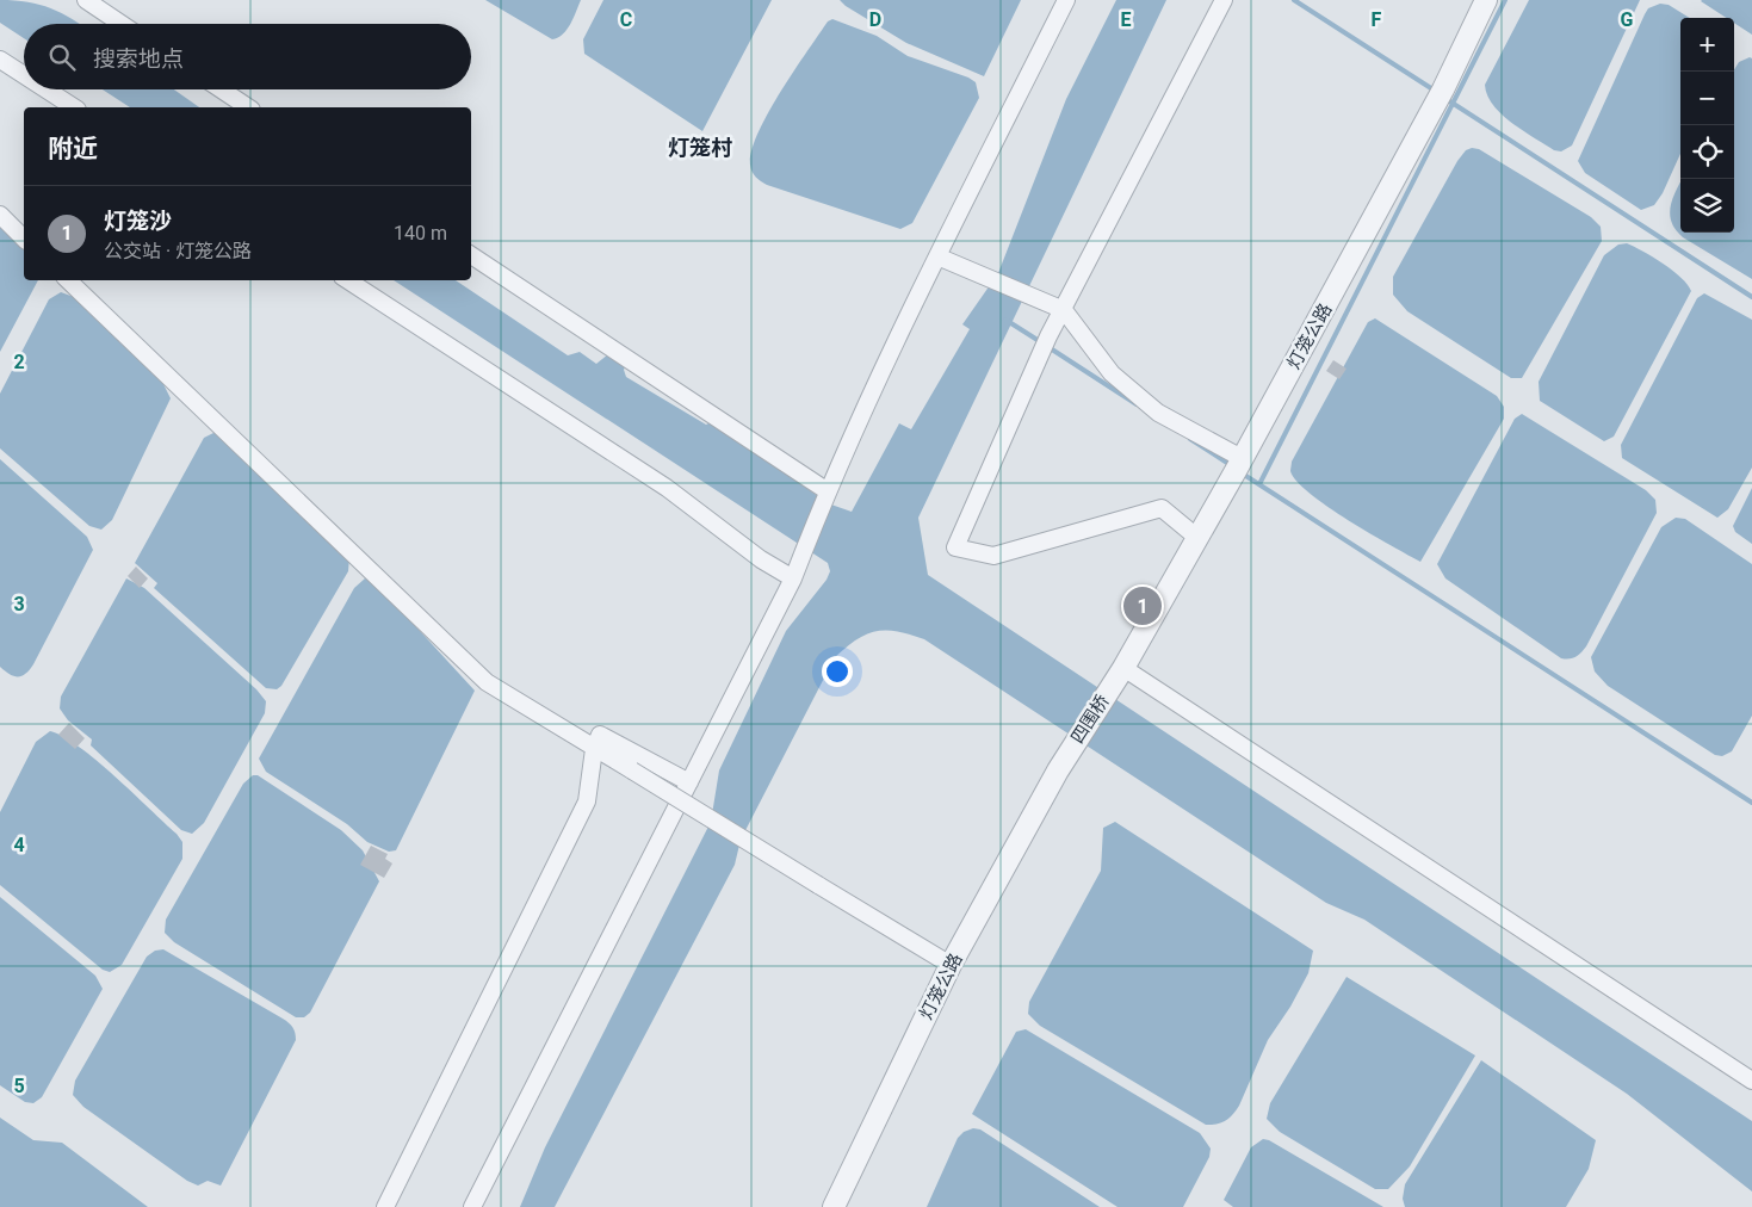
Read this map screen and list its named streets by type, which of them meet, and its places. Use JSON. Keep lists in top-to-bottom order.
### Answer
{
  "streets": {
    "street": ["灯笼公路", "四围桥"]
  },
  "crossings": [
    ["灯笼公路", "四围桥"]
  ],
  "districts": ["灯笼村"],
  "page": {
    "map_buttons": ["+", "−"],
    "search": "搜索地点",
    "heading": "附近",
    "list": [
      {
        "mark": "1",
        "name": "灯笼沙",
        "note": "公交站 · 灯笼公路",
        "value": "140 m"
      }
    ],
    "pins": "1"
  },
  "grid": {
    "columns": [
      "C",
      "D",
      "E",
      "F",
      "G"
    ],
    "rows": [
      "2",
      "3",
      "4",
      "5"
    ]
  }
}
